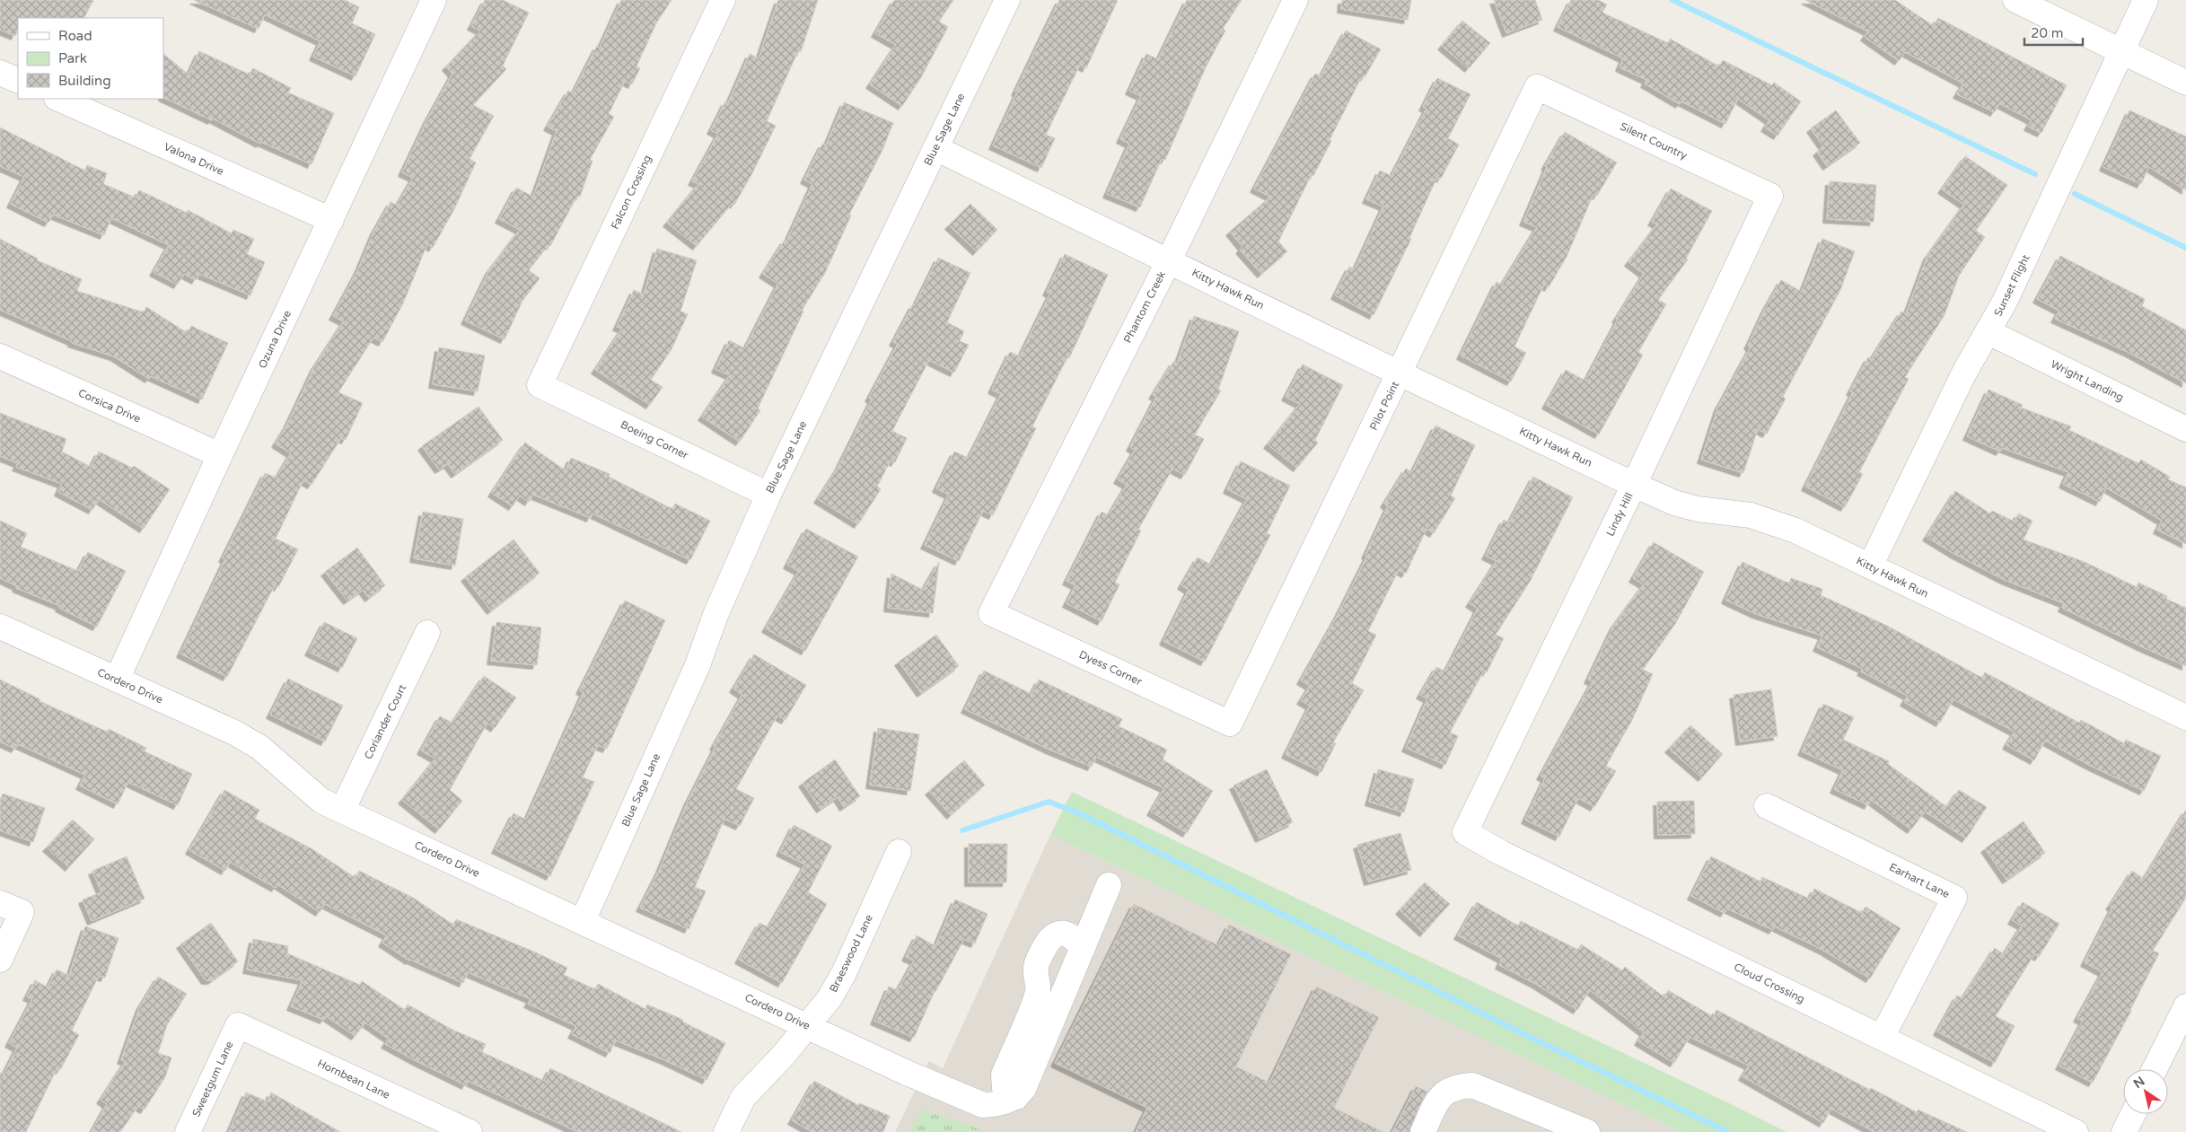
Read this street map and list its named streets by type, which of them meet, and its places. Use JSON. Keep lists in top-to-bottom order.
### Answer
{
  "streets": {
    "street": [
      "Blue Sage Lane",
      "Silent Country",
      "Valona Drive",
      "Falcon Crossing",
      "Sunset Flight",
      "Kitty Hawk Run",
      "Phantom Creek",
      "Ozuna Drive",
      "Wright Landing",
      "Corsica Drive",
      "Pilot Point",
      "Boeing Corner",
      "Lindy Hill",
      "Dyess Corner",
      "Cordero Drive",
      "Coriander Court",
      "Earhart Lane",
      "Braeswood Lane",
      "Cloud Crossing",
      "Sweetgum Lane",
      "Hornbean Lane"
    ]
  },
  "crossings": [
    ["Blue Sage Lane", "Kitty Hawk Run"],
    ["Blue Sage Lane", "Boeing Corner"],
    ["Blue Sage Lane", "Cordero Drive"],
    ["Silent Country", "Pilot Point"],
    ["Silent Country", "Lindy Hill"],
    ["Valona Drive", "Ozuna Drive"],
    ["Falcon Crossing", "Boeing Corner"],
    ["Sunset Flight", "Kitty Hawk Run"],
    ["Sunset Flight", "Wright Landing"],
    ["Kitty Hawk Run", "Phantom Creek"],
    ["Kitty Hawk Run", "Pilot Point"],
    ["Kitty Hawk Run", "Lindy Hill"],
    ["Phantom Creek", "Dyess Corner"],
    ["Ozuna Drive", "Corsica Drive"],
    ["Ozuna Drive", "Cordero Drive"],
    ["Pilot Point", "Dyess Corner"],
    ["Lindy Hill", "Cloud Crossing"],
    ["Cordero Drive", "Coriander Court"],
    ["Cordero Drive", "Braeswood Lane"],
    ["Earhart Lane", "Cloud Crossing"],
    ["Sweetgum Lane", "Hornbean Lane"]
  ],
  "legend": ["Road", "Park", "Building"],
  "scale_bar": "20 m",
  "north": "top left"
}
